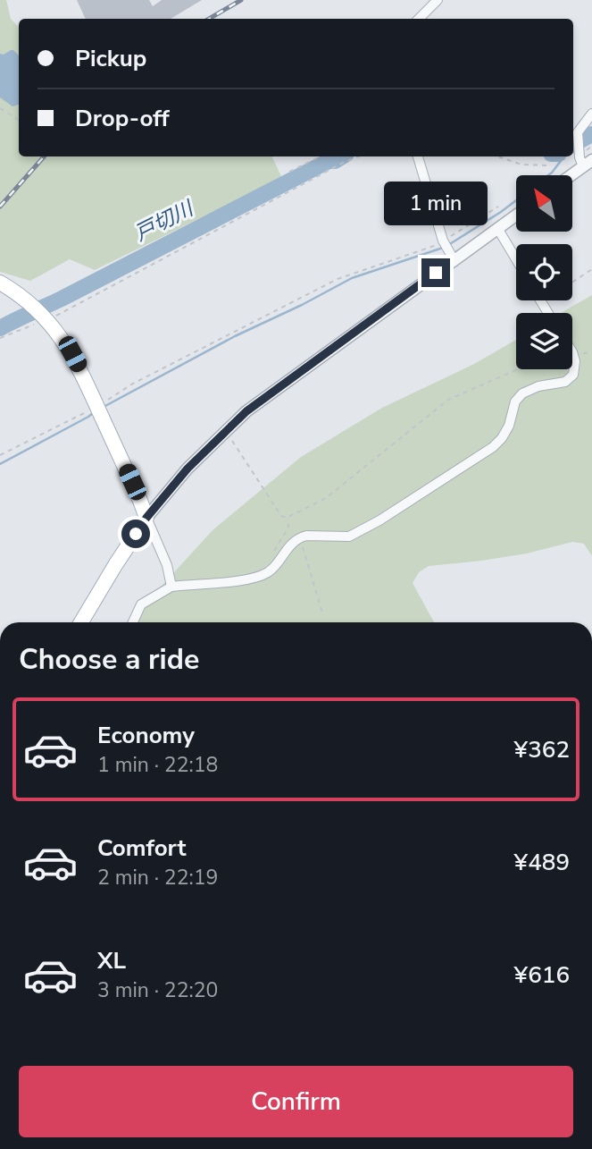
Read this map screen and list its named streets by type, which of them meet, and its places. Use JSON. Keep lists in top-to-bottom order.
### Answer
{
  "water": ["戸切川"],
  "north": "top left",
  "page": {
    "banner": ["Pickup", "Drop-off"],
    "bubble": "1 min",
    "heading": "Choose a ride",
    "list": [
      {
        "name": "Economy",
        "note": "1 min · 22:18",
        "value": "¥362"
      },
      {
        "name": "Comfort",
        "note": "2 min · 22:19",
        "value": "¥489"
      },
      {
        "name": "XL",
        "note": "3 min · 22:20",
        "value": "¥616"
      }
    ],
    "buttons": "Confirm"
  }
}
